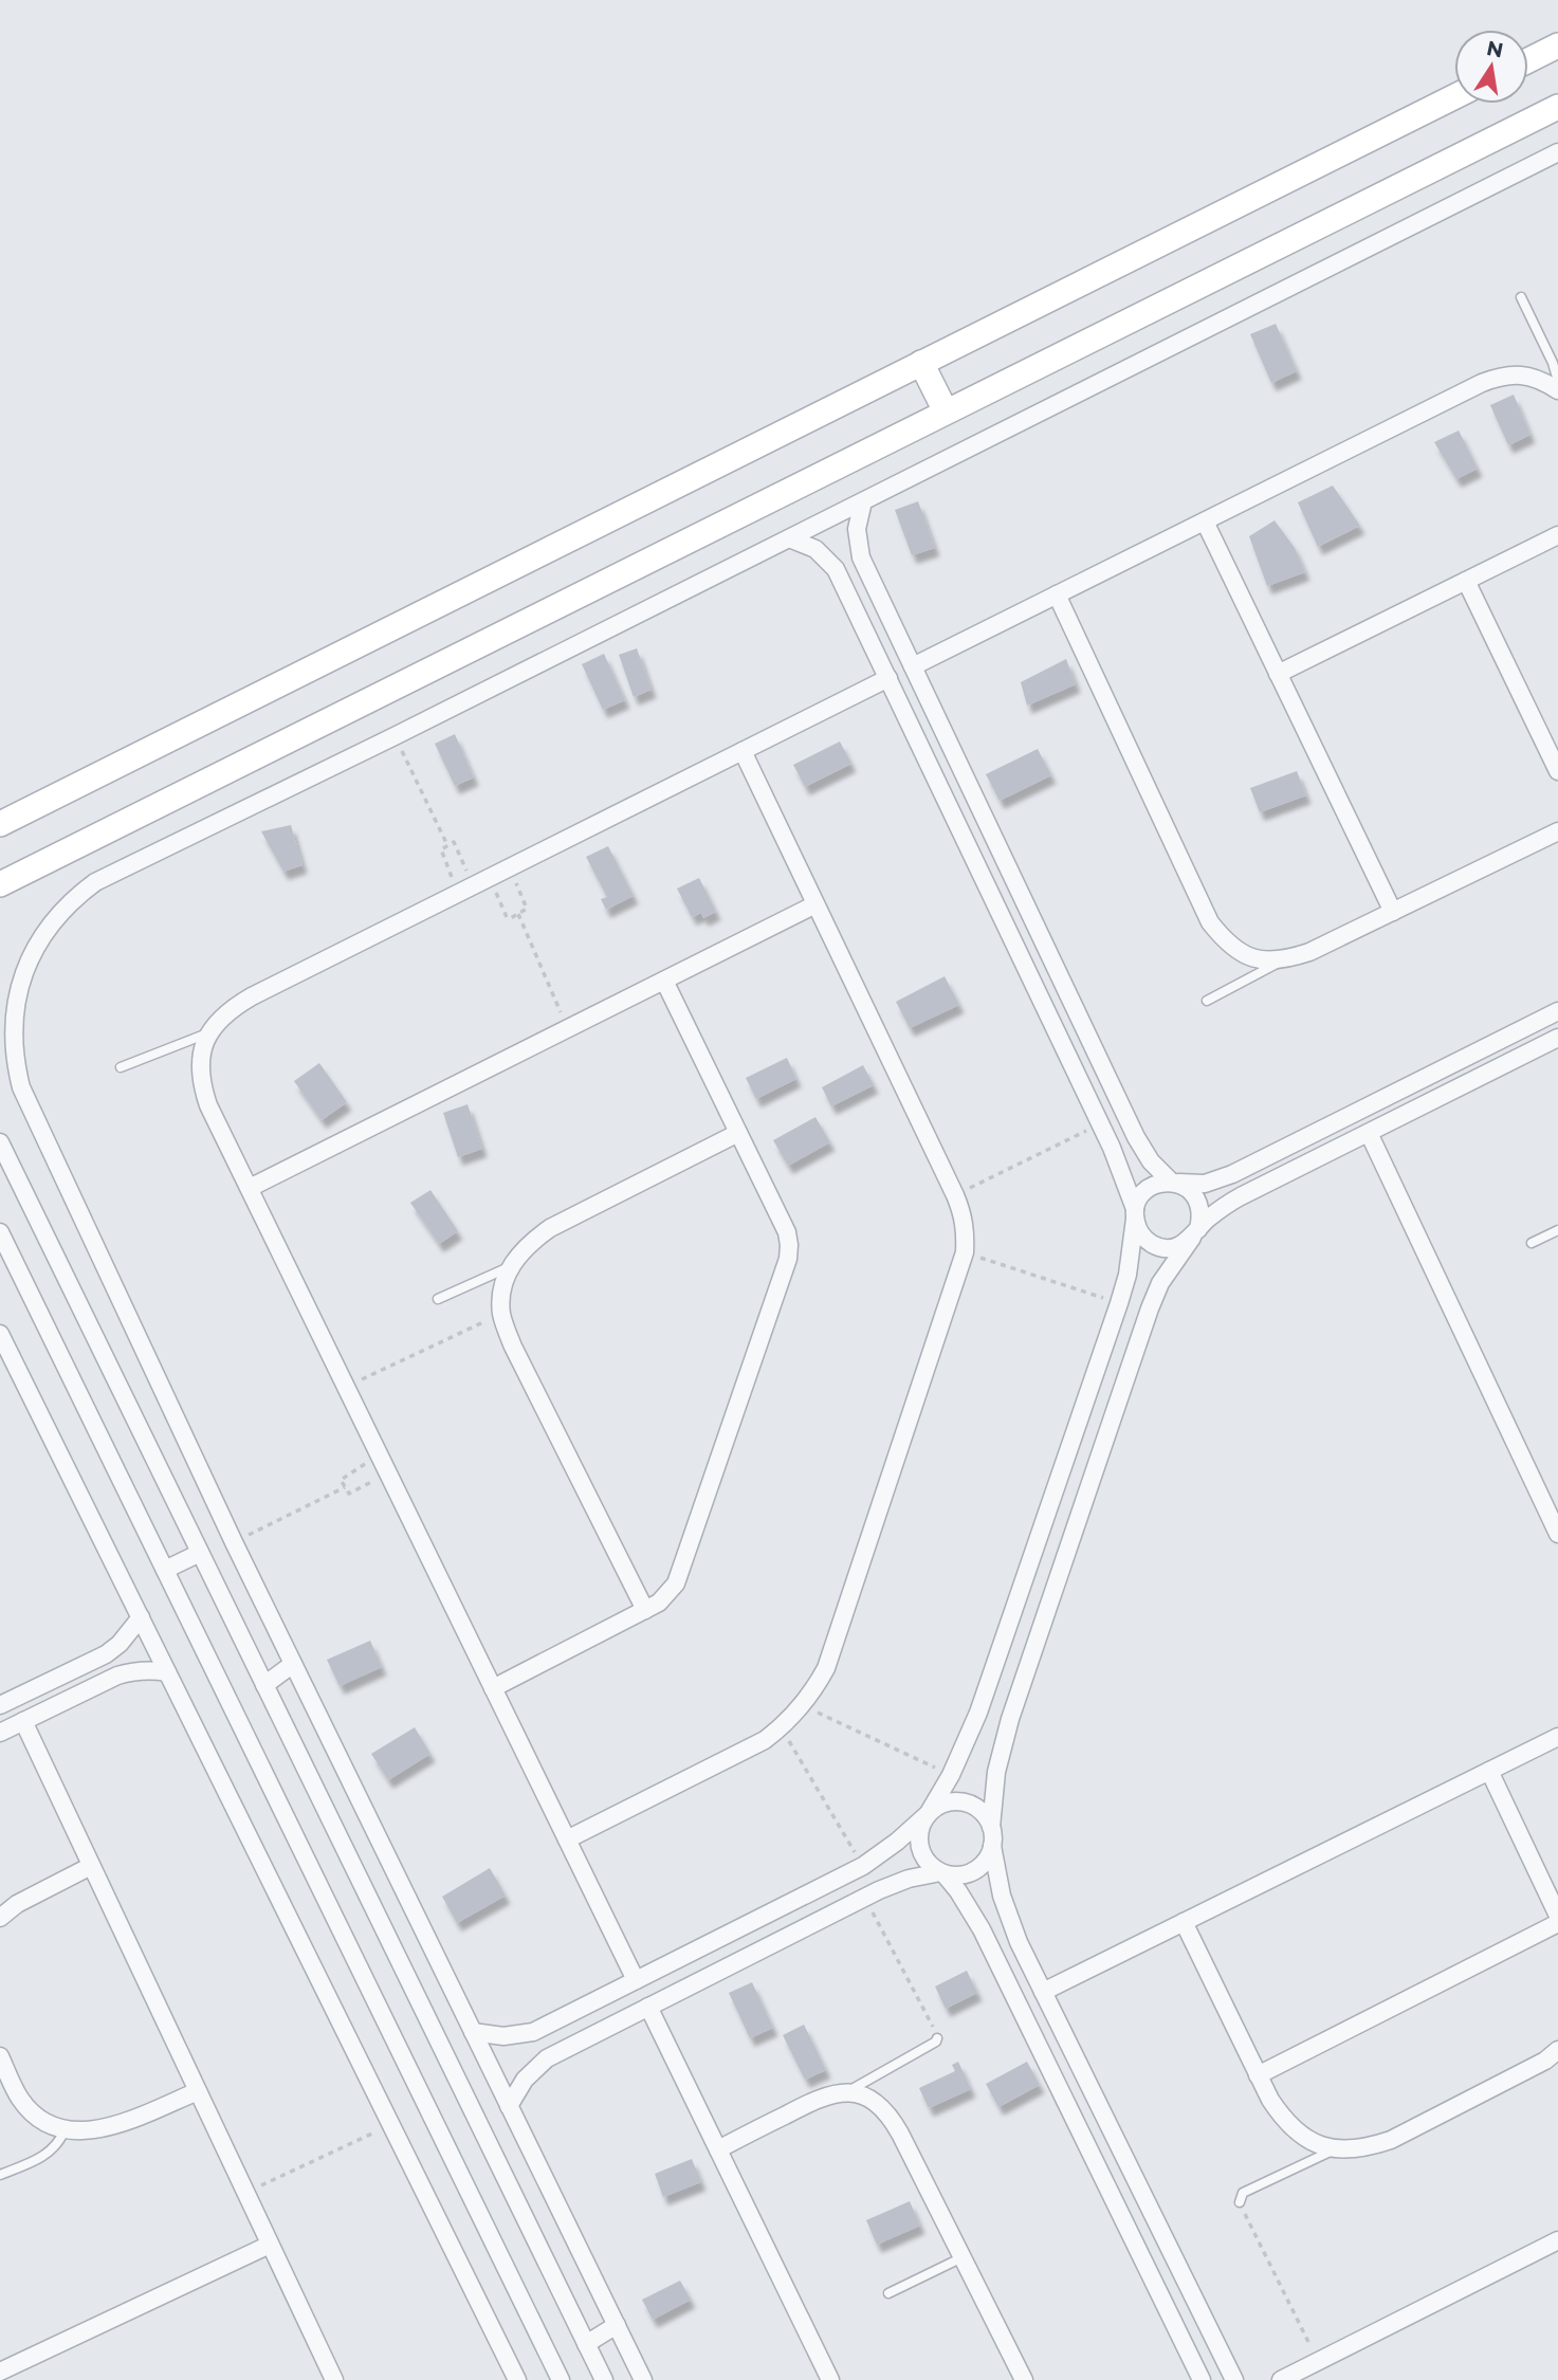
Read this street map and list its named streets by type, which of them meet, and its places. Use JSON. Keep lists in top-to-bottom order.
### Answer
{
  "north": "top"
}
